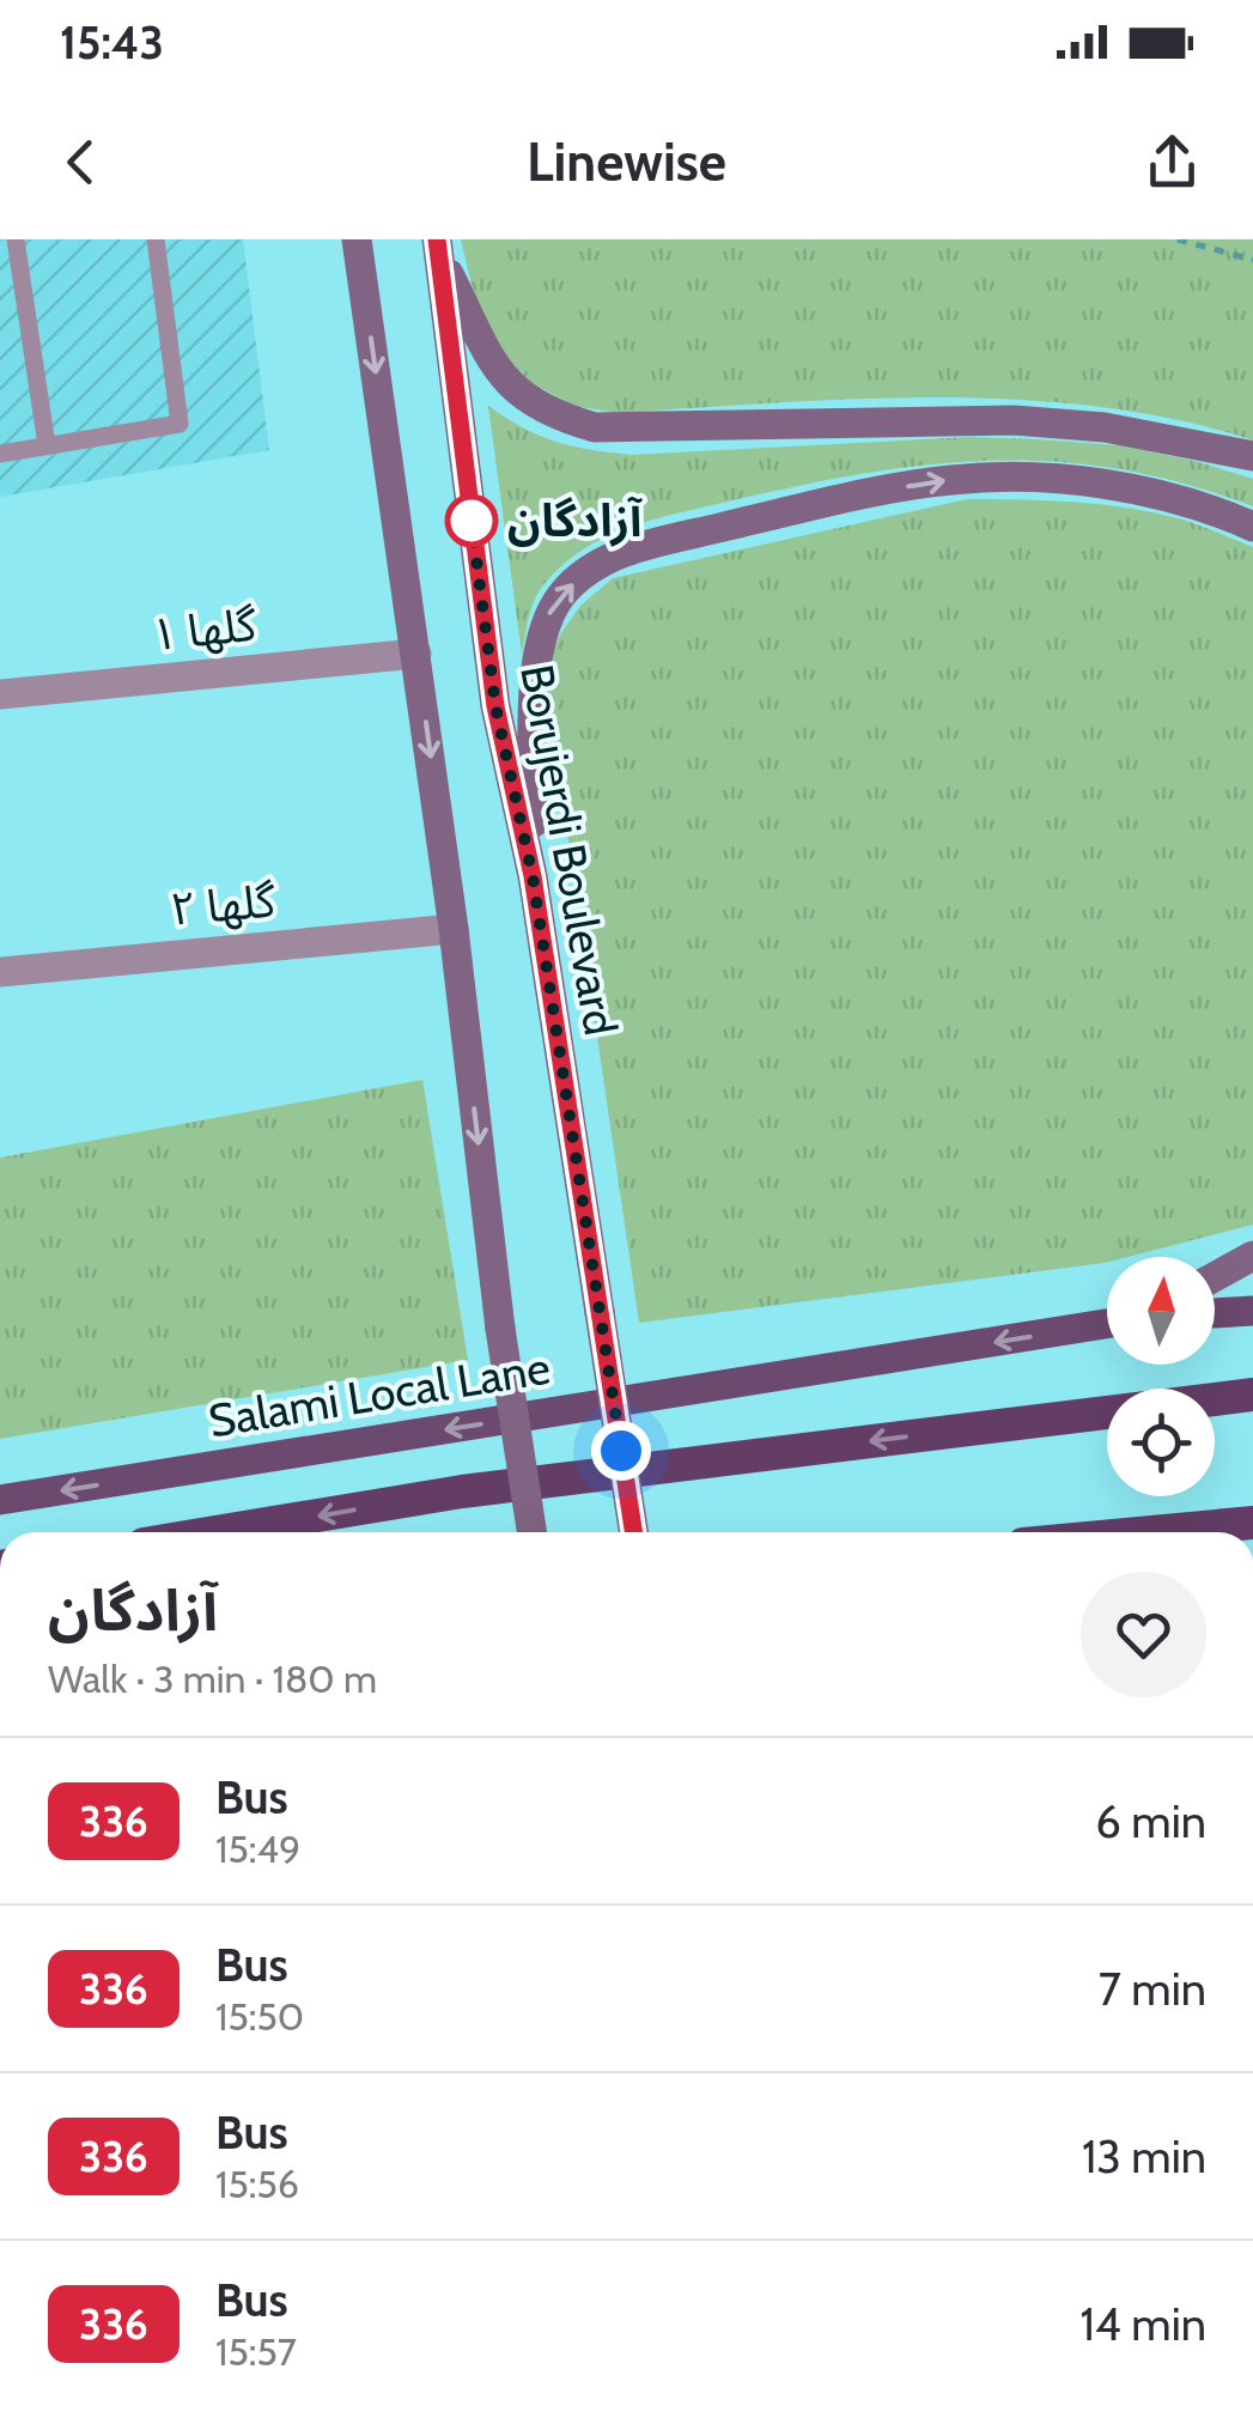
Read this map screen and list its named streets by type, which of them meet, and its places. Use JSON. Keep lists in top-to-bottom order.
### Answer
{
  "streets": {
    "main road": ["Borujerdi Boulevard", "Salami Local Lane"],
    "street": ["گلها ۱", "گلها ۲"]
  },
  "one_way": ["Salami Local Lane"],
  "places": ["آزادگان"],
  "lines": ["bus line 336"],
  "north": "top",
  "page": {
    "status": "15:43",
    "header": "Linewise",
    "heading": ["آزادگان", "Walk · 3 min · 180 m"],
    "list": [
      {
        "mark": "336",
        "name": "Bus",
        "note": "15:49",
        "value": "6 min"
      },
      {
        "mark": "336",
        "name": "Bus",
        "note": "15:50",
        "value": "7 min"
      },
      {
        "mark": "336",
        "name": "Bus",
        "note": "15:56",
        "value": "13 min"
      },
      {
        "mark": "336",
        "name": "Bus",
        "note": "15:57",
        "value": "14 min"
      }
    ]
  }
}
